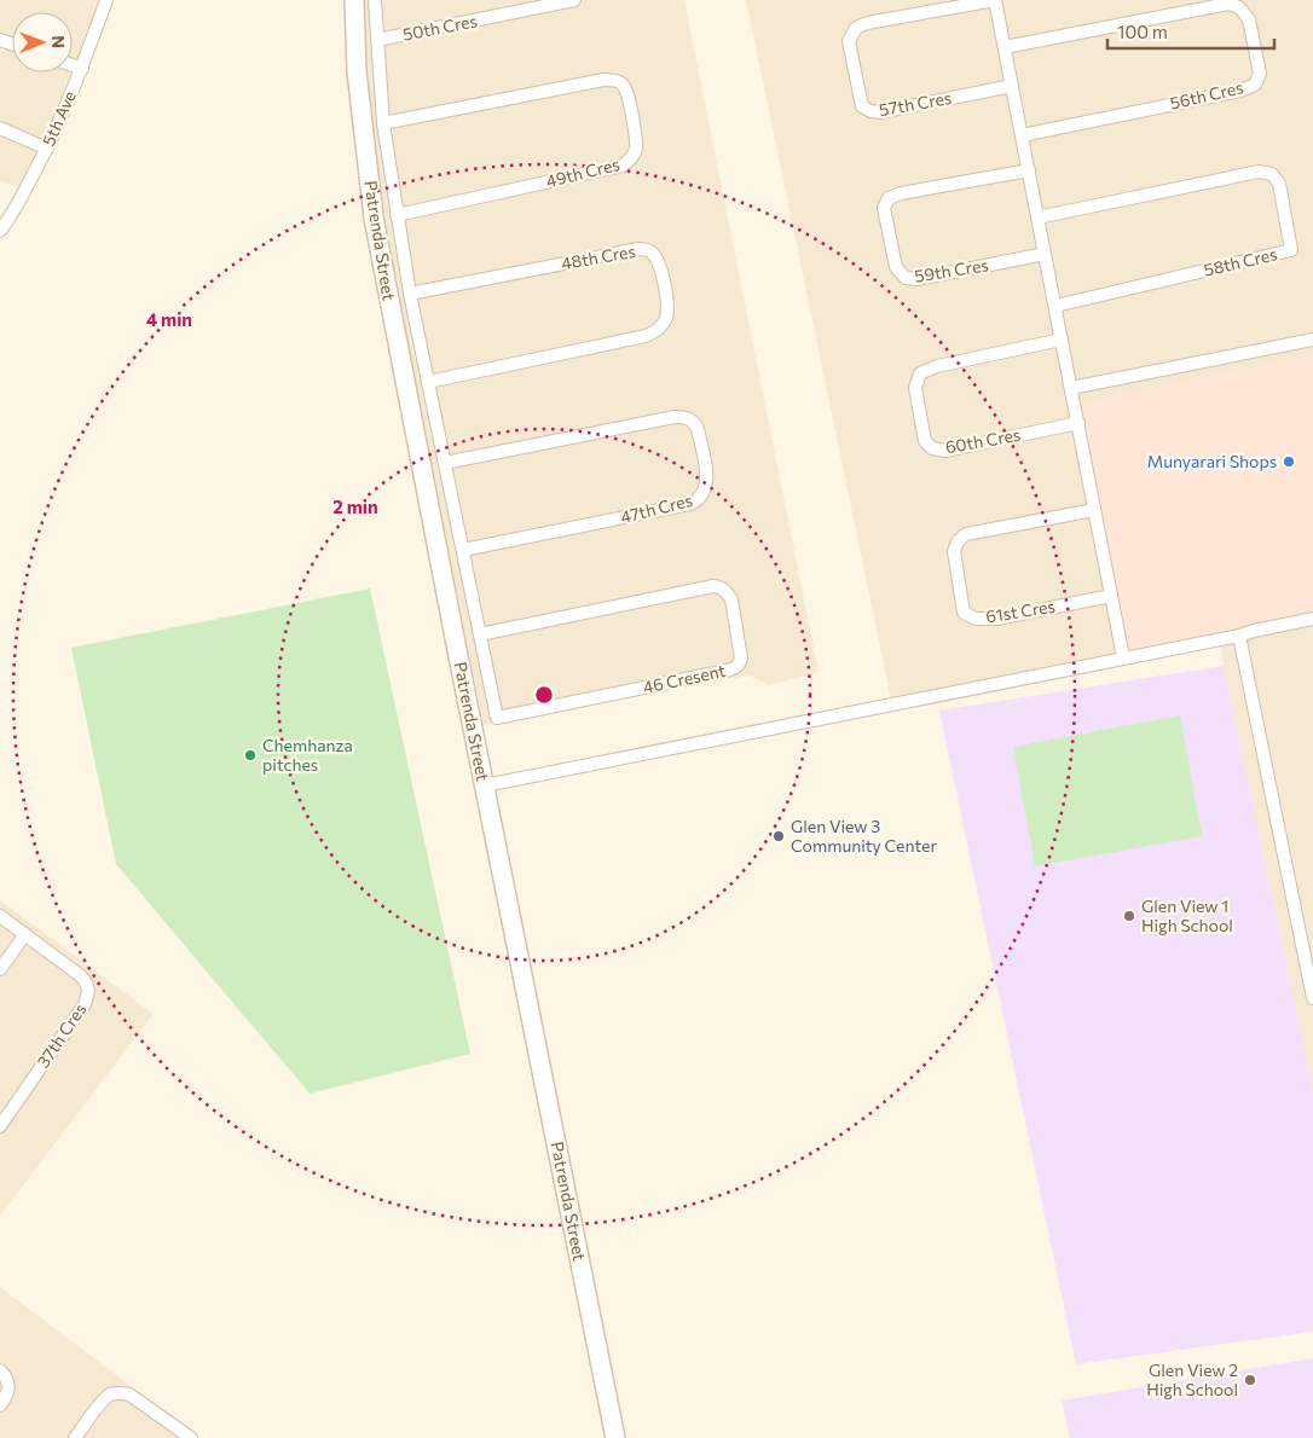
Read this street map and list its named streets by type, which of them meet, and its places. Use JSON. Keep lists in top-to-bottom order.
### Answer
{
  "streets": {
    "street": [
      "50th Cres",
      "56th Cres",
      "57th Cres",
      "5th Ave",
      "49th Cres",
      "Patrenda Street",
      "48th Cres",
      "58th Cres",
      "59th Cres",
      "60th Cres",
      "47th Cres",
      "61st Cres",
      "46 Cresent",
      "37th Cres"
    ]
  },
  "places": [
    "Munyarari Shops",
    "Chemhanza pitches",
    "Glen View 3 Community Center",
    "Glen View 1 High School",
    "Glen View 2 High School"
  ],
  "scale_bar": "100 m",
  "north": "right",
  "rings": ["4 min", "2 min"]
}
